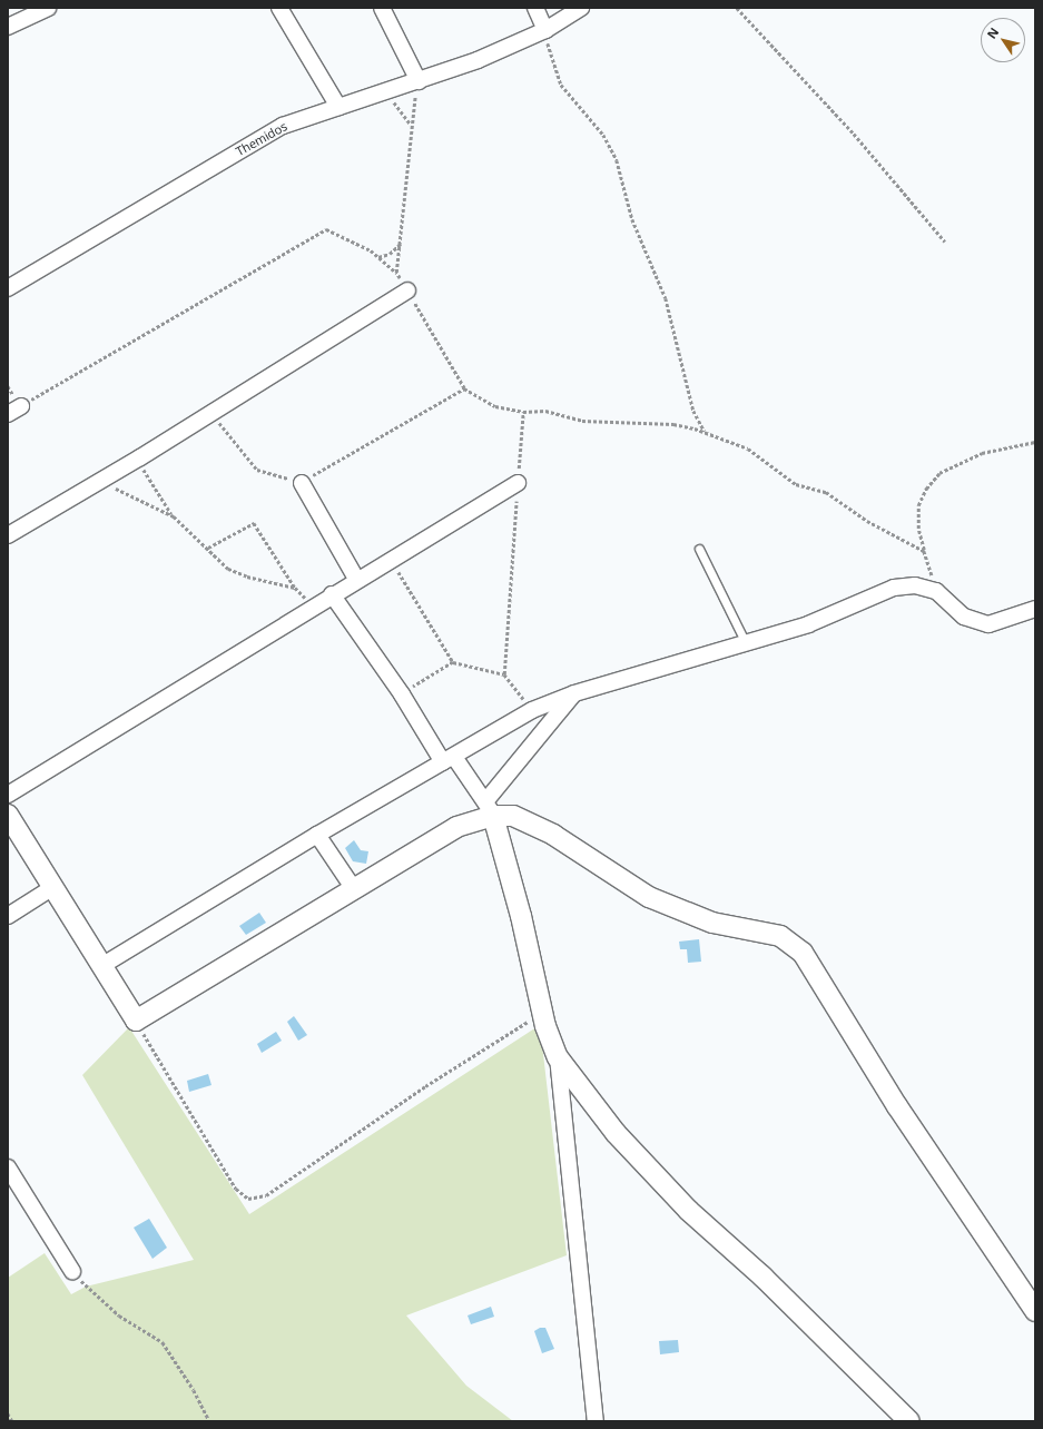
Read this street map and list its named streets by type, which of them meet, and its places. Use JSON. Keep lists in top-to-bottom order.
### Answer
{
  "streets": {
    "street": ["Themidos"]
  },
  "north": "top left"
}
